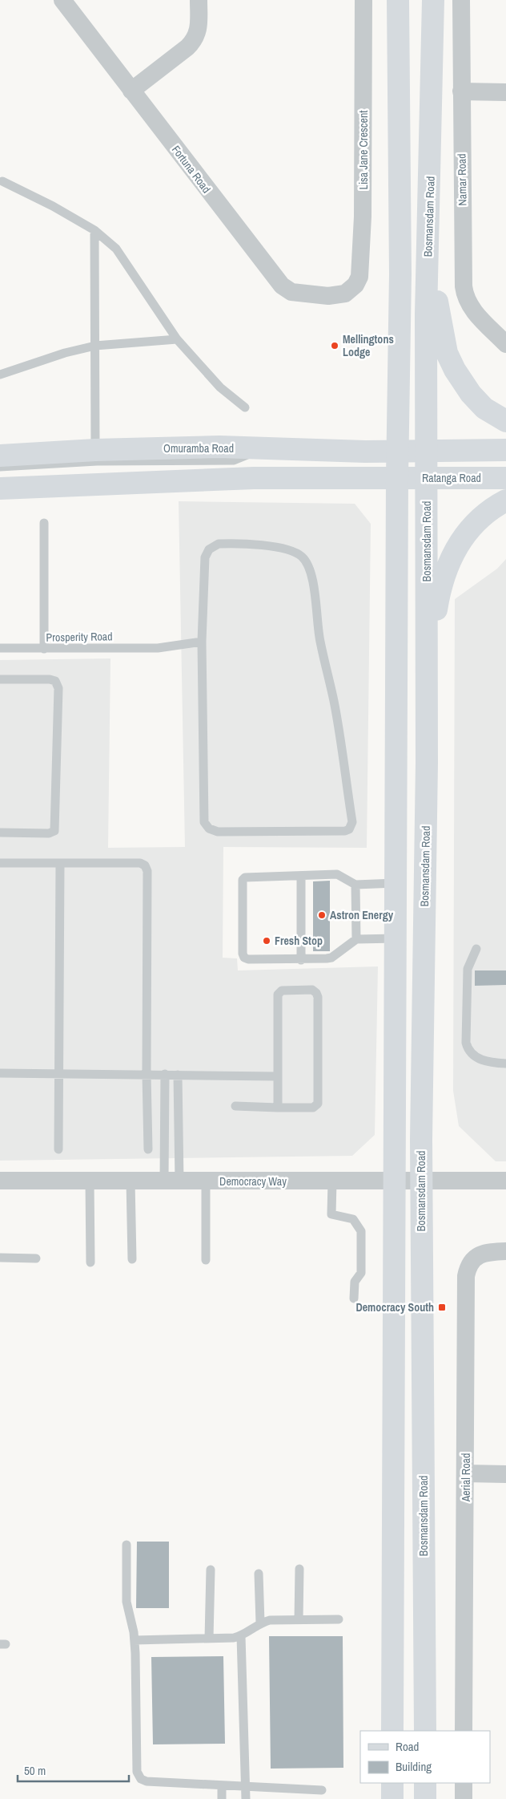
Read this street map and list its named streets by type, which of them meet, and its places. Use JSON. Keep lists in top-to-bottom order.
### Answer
{
  "streets": {
    "main road": ["Bosmansdam Road", "Omuramba Road", "Ratanga Road"],
    "street": [
      "Lisa Jane Crescent",
      "Fortuna Road",
      "Namar Road",
      "Democracy Way",
      "Aerial Road"
    ],
    "lane": ["Prosperity Road"]
  },
  "crossings": [
    ["Lisa Jane Crescent", "Fortuna Road"],
    ["Bosmansdam Road", "Ratanga Road"],
    ["Bosmansdam Road", "Democracy Way"]
  ],
  "places": {
    "other": ["Mellingtons Lodge", "Astron Energy", "Fresh Stop"],
    "transit": ["Democracy South"]
  },
  "legend": ["Road", "Building"],
  "scale_bar": "50 m"
}
